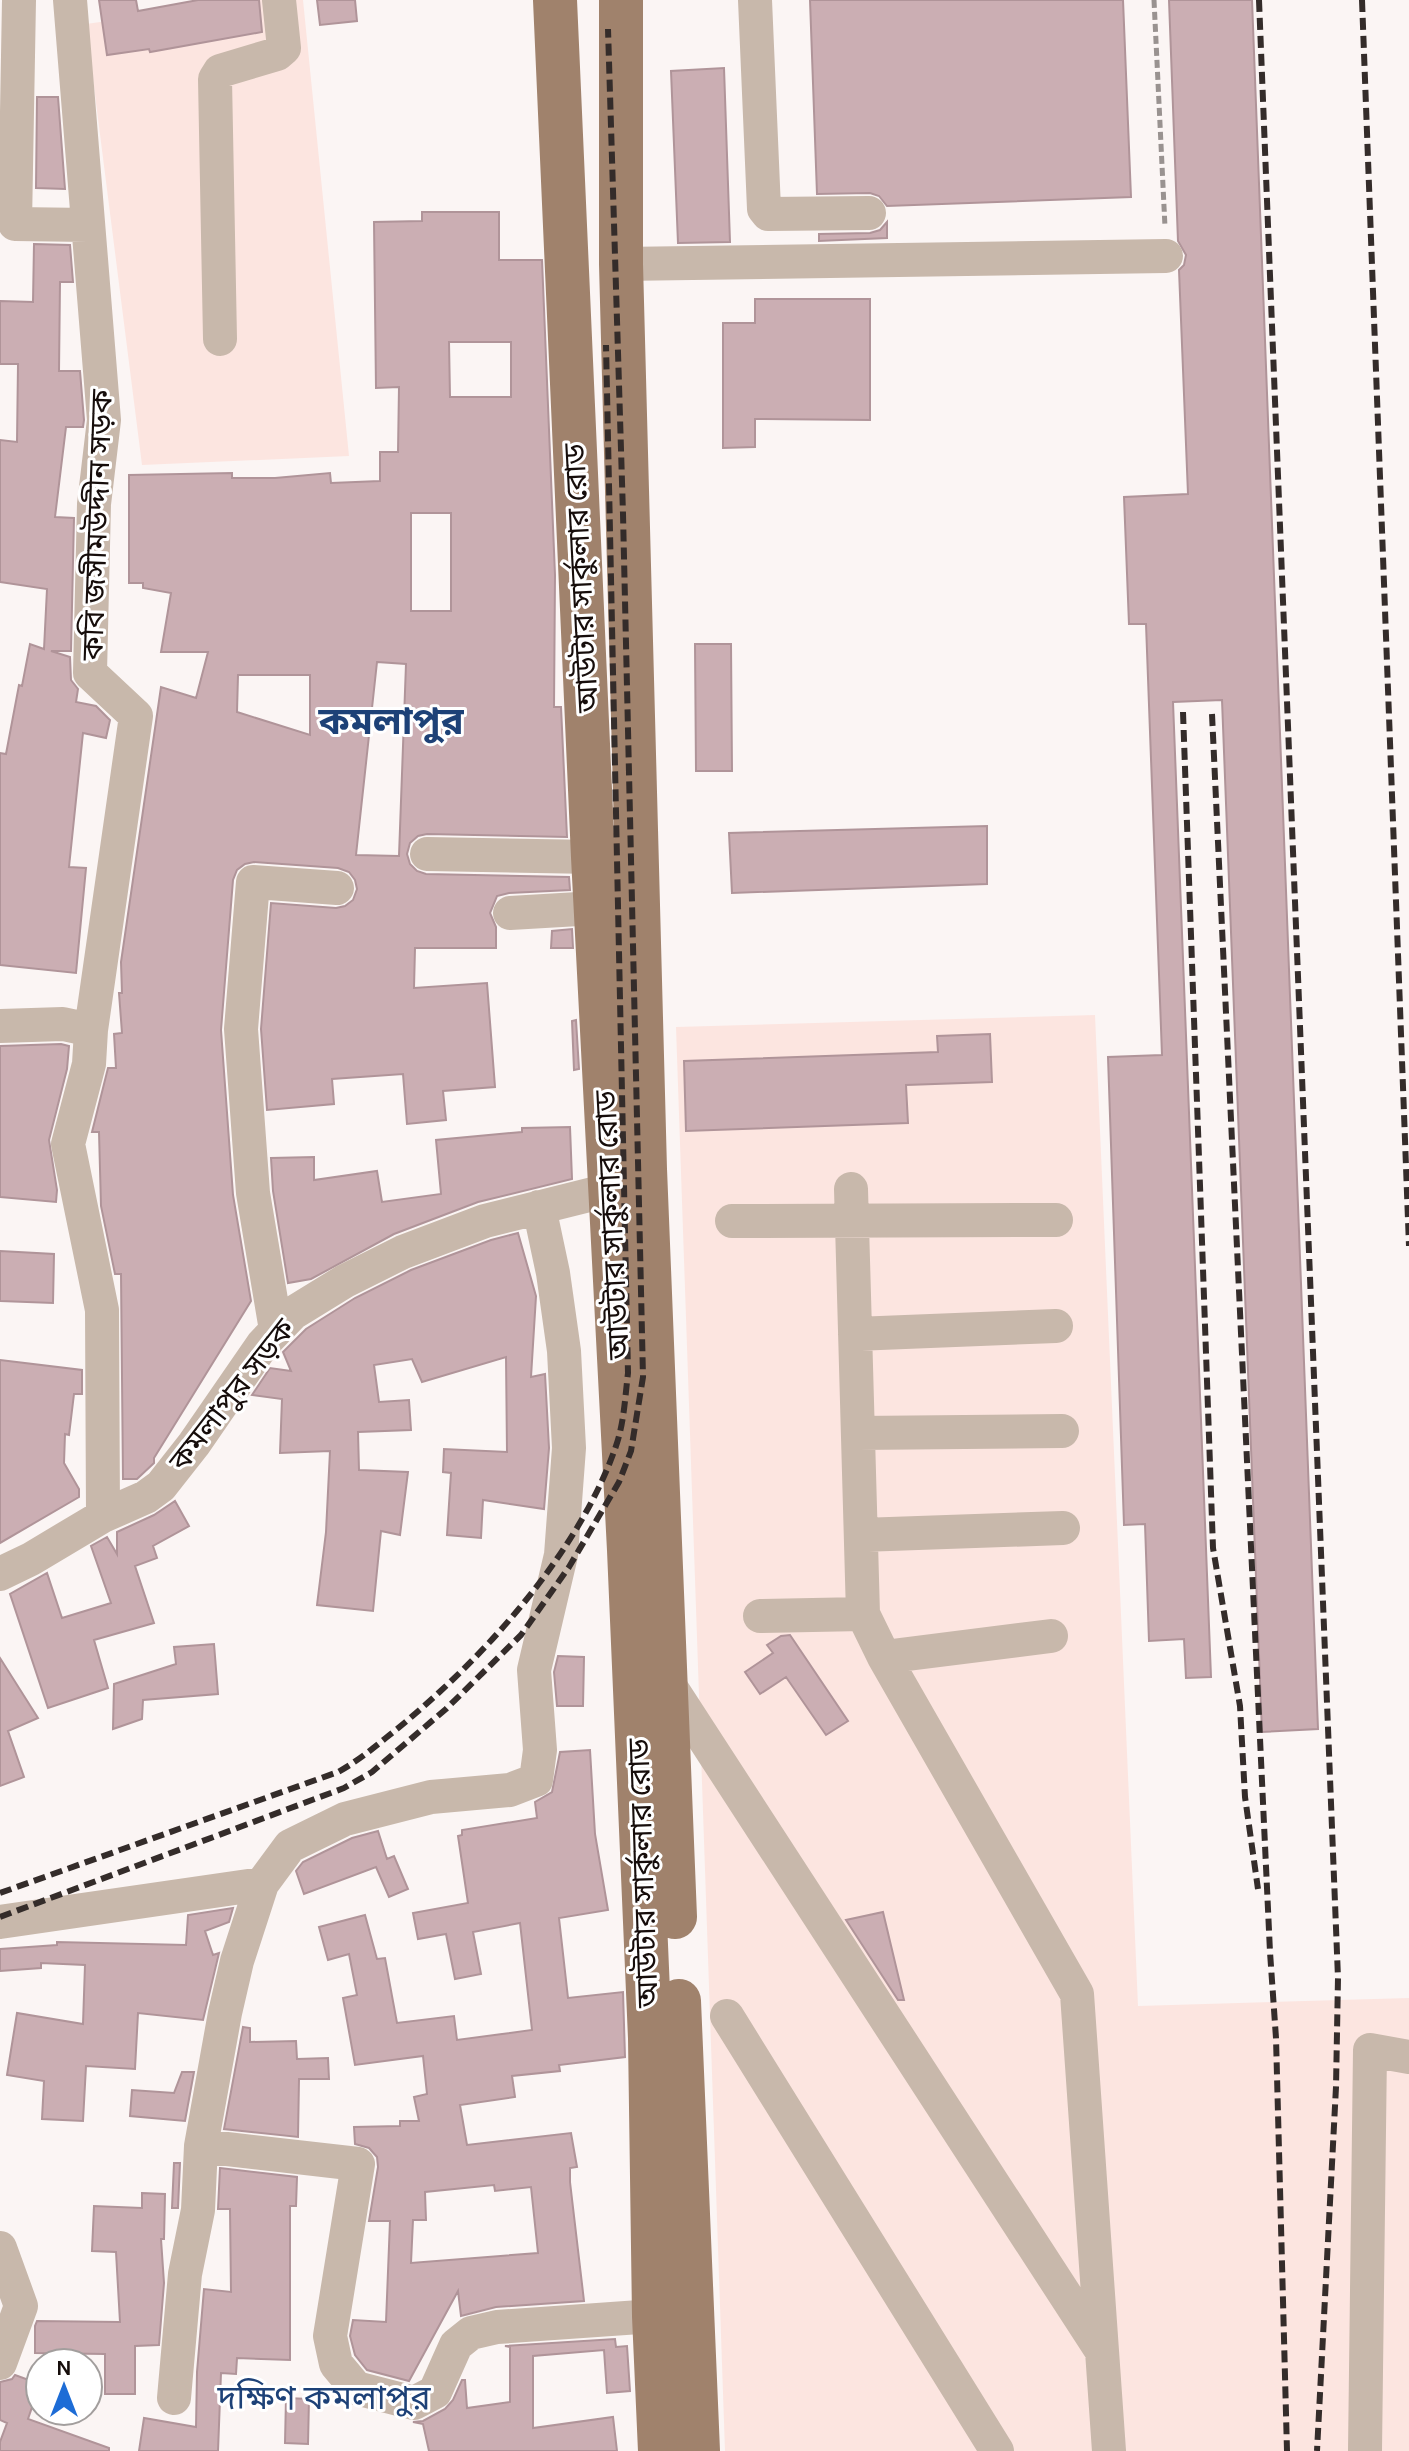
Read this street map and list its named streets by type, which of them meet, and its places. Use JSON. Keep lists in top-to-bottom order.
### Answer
{
  "streets": {
    "main road": ["আউটার সার্কুলার রোড"],
    "street": ["কবি জসীমউদ্দীন সড়ক", "কমলাপুর সড়ক"]
  },
  "crossings": [
    ["আউটার সার্কুলার রোড", "কমলাপুর সড়ক"]
  ],
  "districts": ["কমলাপুর", "দক্ষিণ কমলাপুর"],
  "north": "top"
}
